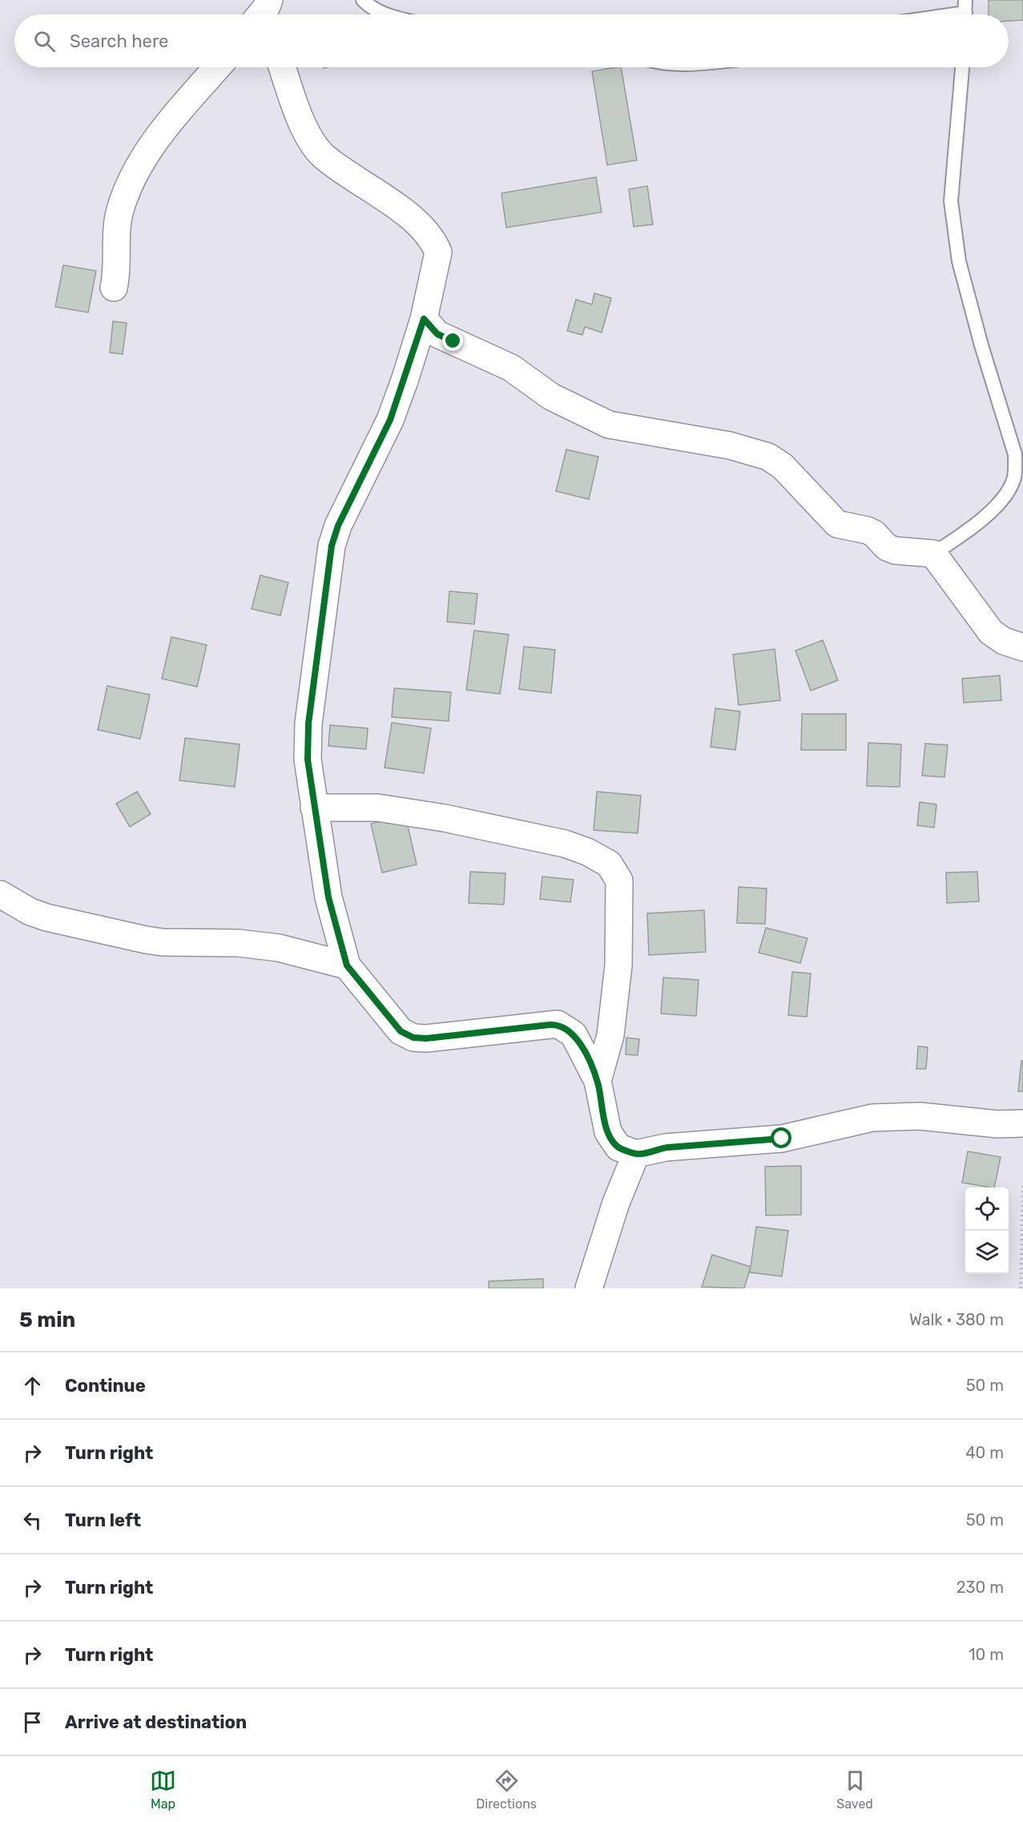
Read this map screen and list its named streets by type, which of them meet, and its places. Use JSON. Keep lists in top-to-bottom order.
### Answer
{
  "page": {
    "search": "Search here",
    "heading": ["5 min", "Walk · 380 m"],
    "list": [
      ["Continue", "50 m"],
      ["Turn right", "40 m"],
      ["Turn left", "50 m"],
      ["Turn right", "230 m"],
      ["Turn right", "10 m"],
      "Arrive at destination"
    ],
    "nav": ["Map", "Directions", "Saved"]
  }
}
